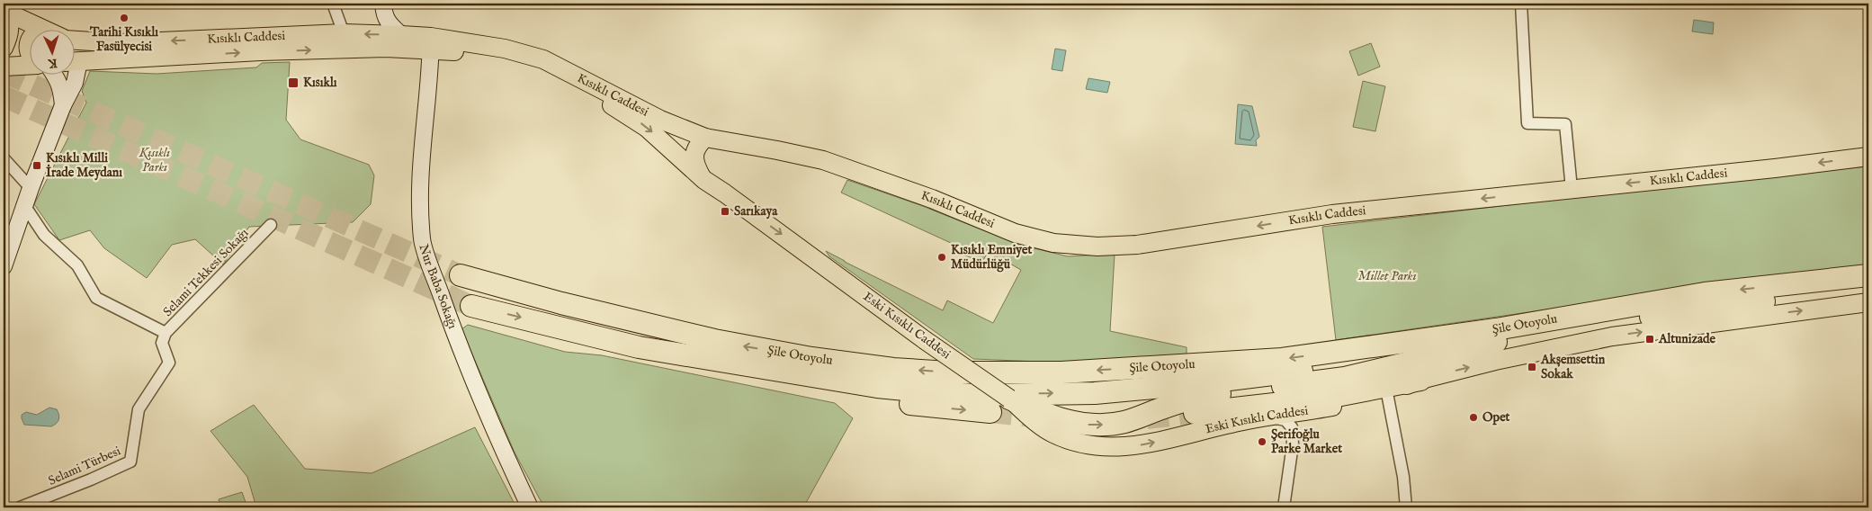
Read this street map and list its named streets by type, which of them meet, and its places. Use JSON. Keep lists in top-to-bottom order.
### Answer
{
  "streets": {
    "highway": ["Şile Otoyolu"],
    "main road": ["Kısıklı Caddesi", "Nur Baba Sokağı", "Eski Kısıklı Caddesi"],
    "street": ["Selami Tekkesi Sokağı", "Selami Türbesi"]
  },
  "crossings": [
    ["Kısıklı Caddesi", "Nur Baba Sokağı"],
    ["Kısıklı Caddesi", "Eski Kısıklı Caddesi"],
    ["Selami Tekkesi Sokağı", "Selami Türbesi"],
    ["Nur Baba Sokağı", "Eski Kısıklı Caddesi"]
  ],
  "one_way": ["Eski Kısıklı Caddesi"],
  "parks": ["Kısıklı Parkı", "Millet Parkı"],
  "places": {
    "other": [
      "Tarihi Kısıklı Fasülyecisi",
      "Kısıklı Emniyet Müdürlüğü",
      "Opet",
      "Şerifoğlu Parke Market"
    ],
    "transit": [
      "Kısıklı",
      "Kısıklı Milli İrade Meydanı",
      "Sarıkaya",
      "Altunizade",
      "Akşemsettin Sokak"
    ]
  },
  "north": "bottom"
}
